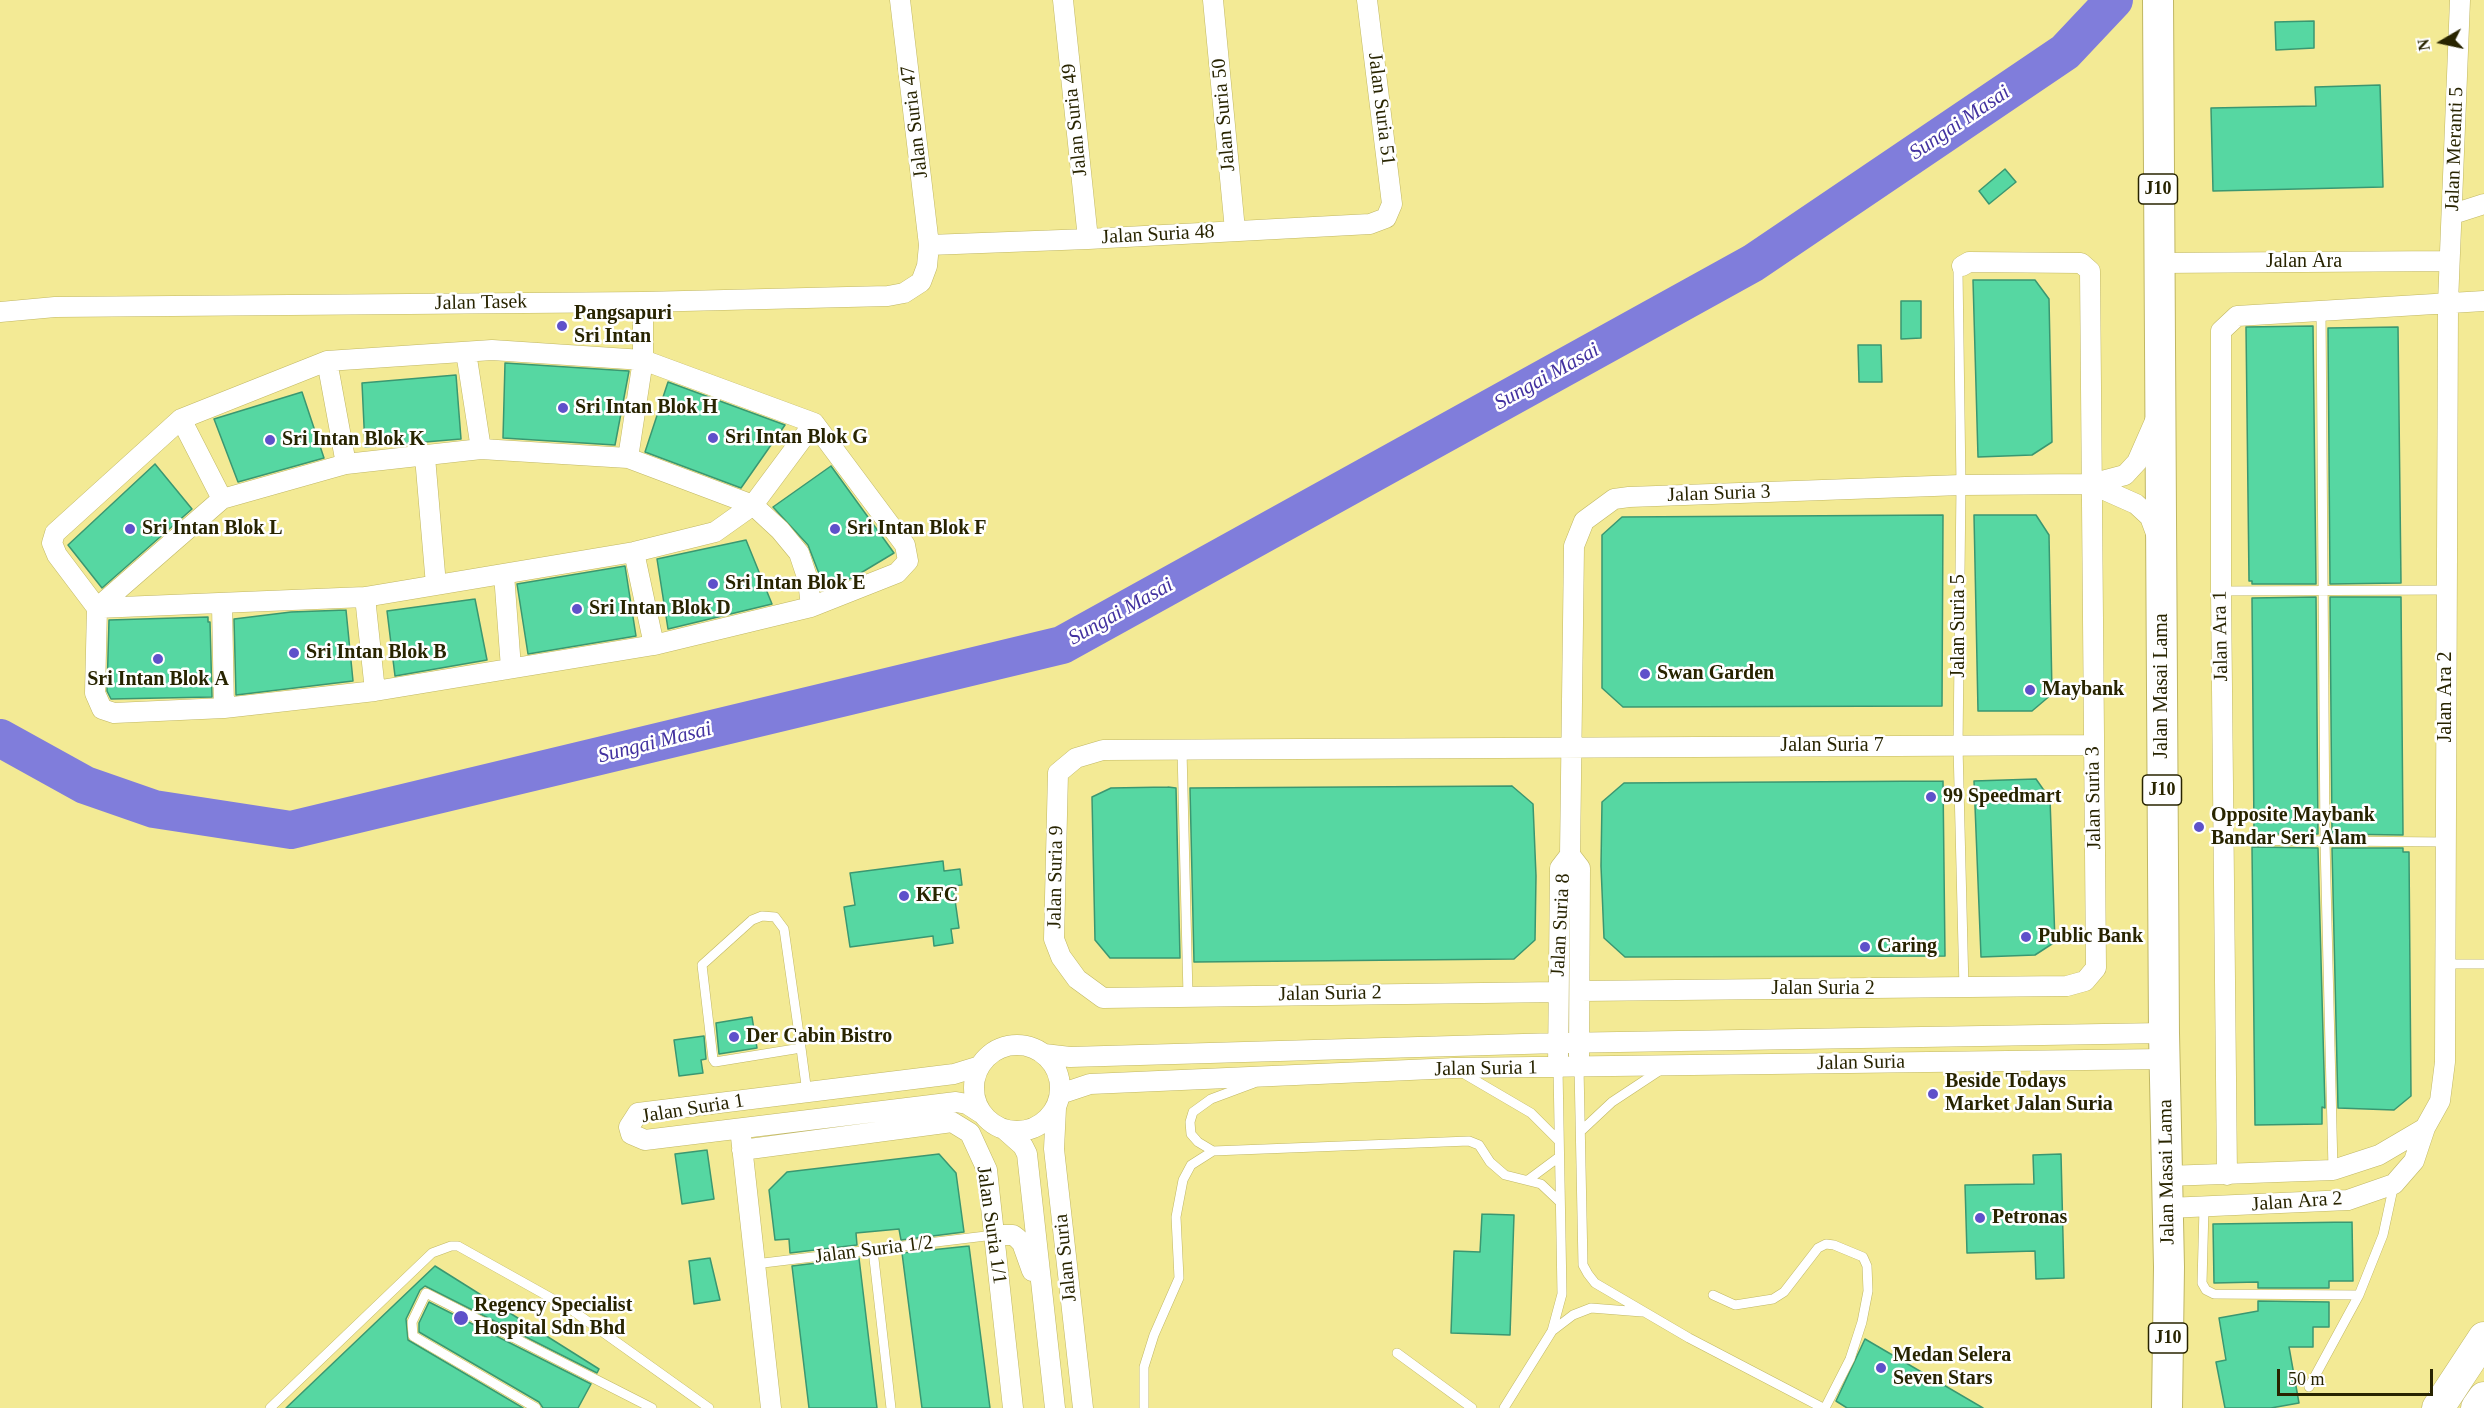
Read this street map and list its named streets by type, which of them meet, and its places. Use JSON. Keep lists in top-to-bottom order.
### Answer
{
  "streets": {
    "main road": ["J10", "Jalan Masai Lama"],
    "street": [
      "Jalan Suria 51",
      "Jalan Suria 50",
      "Jalan Suria 49",
      "Jalan Suria 47",
      "Jalan Meranti 5",
      "Jalan Suria 48",
      "Jalan Ara",
      "Jalan Tasek",
      "Jalan Suria 3",
      "Jalan Ara 1",
      "Jalan Ara 2",
      "Jalan Suria 7",
      "Jalan Suria 9",
      "Jalan Suria 8",
      "Jalan Suria 2",
      "Jalan Suria",
      "Jalan Suria 1",
      "Jalan Suria 1/1"
    ],
    "lane": ["Jalan Suria 5", "Jalan Suria 1/2"]
  },
  "crossings": [
    ["Jalan Suria 51", "Jalan Suria 48"],
    ["Jalan Suria 50", "Jalan Suria 48"],
    ["Jalan Suria 49", "Jalan Suria 48"],
    ["Jalan Suria 47", "Jalan Suria 48"],
    ["Jalan Suria 47", "Jalan Tasek"],
    ["Jalan Meranti 5", "Jalan Ara"],
    ["Jalan Meranti 5", "Jalan Ara 2"],
    ["Jalan Suria 48", "Jalan Tasek"],
    ["Jalan Ara", "Jalan Masai Lama"],
    ["Jalan Ara", "Jalan Ara 2"],
    ["Jalan Suria 3", "Jalan Suria 5"],
    ["Jalan Suria 3", "Jalan Masai Lama"],
    ["Jalan Suria 3", "Jalan Suria 7"],
    ["Jalan Suria 3", "Jalan Suria 8"],
    ["Jalan Suria 3", "Jalan Suria 2"],
    ["Jalan Suria 5", "Jalan Suria 7"],
    ["Jalan Suria 5", "Jalan Suria 2"],
    ["Jalan Ara 1", "Jalan Ara 2"],
    ["Jalan Masai Lama", "Jalan Ara 2"],
    ["Jalan Masai Lama", "Jalan Suria"],
    ["Jalan Suria 7", "Jalan Suria 9"],
    ["Jalan Suria 7", "Jalan Suria 8"],
    ["Jalan Suria 9", "Jalan Suria 2"],
    ["Jalan Suria 8", "Jalan Suria 2"],
    ["Jalan Suria 8", "Jalan Suria"],
    ["Jalan Suria 8", "Jalan Suria 1"],
    ["Jalan Suria", "Jalan Suria 1"],
    ["Jalan Suria 1/1", "Jalan Suria 1/2"]
  ],
  "water": ["Sungai Masai"],
  "places": [
    "Pangsapuri Sri Intan",
    "Sri Intan Blok H",
    "Sri Intan Blok G",
    "Sri Intan Blok K",
    "Sri Intan Blok L",
    "Sri Intan Blok F",
    "Sri Intan Blok E",
    "Sri Intan Blok D",
    "Sri Intan Blok B",
    "Sri Intan Blok A",
    "Swan Garden",
    "Maybank",
    "99 Speedmart",
    "Opposite Maybank Bandar Seri Alam",
    "KFC",
    "Public Bank",
    "Caring",
    "Der Cabin Bistro",
    "Beside Todays Market Jalan Suria",
    "Petronas",
    "Regency Specialist Hospital Sdn Bhd",
    "Medan Selera Seven Stars"
  ],
  "scale_bar": "50 m",
  "north": "left"
}
